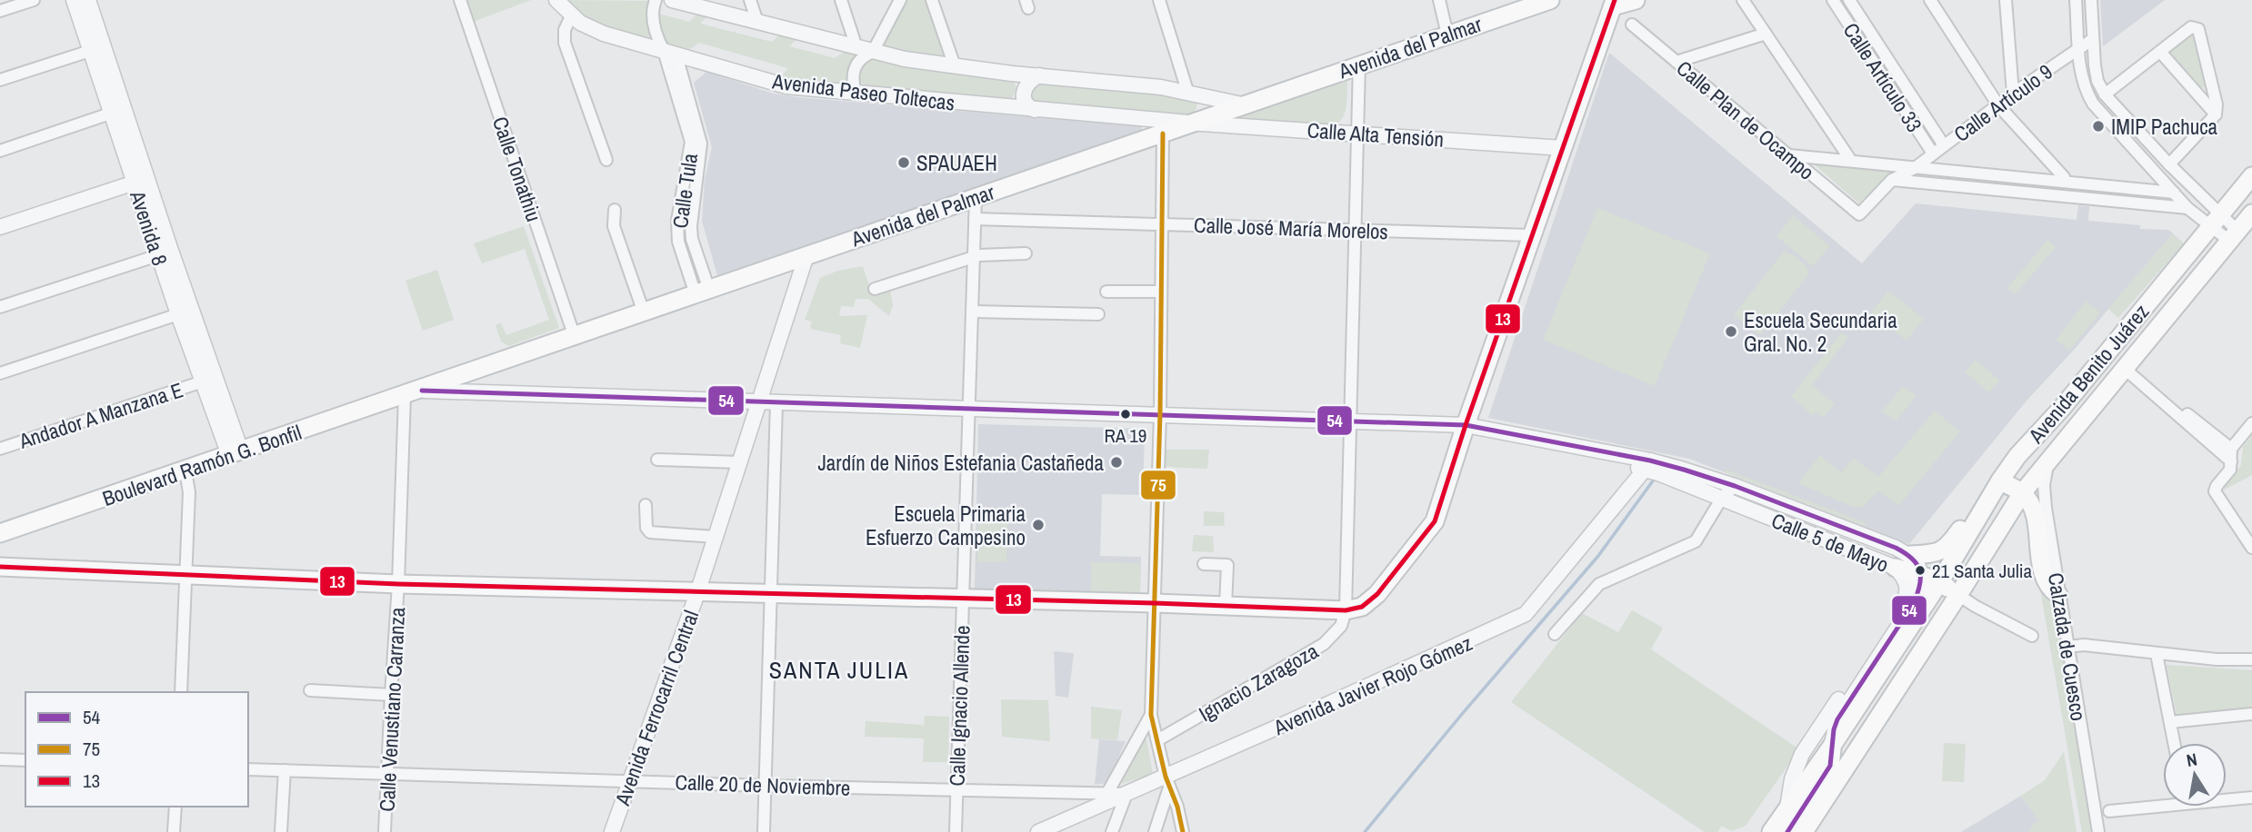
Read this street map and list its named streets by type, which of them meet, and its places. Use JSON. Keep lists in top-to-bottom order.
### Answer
{
  "streets": {
    "main road": ["Avenida del Palmar", "Avenida Benito Juárez", "Boulevard Ramón G. Bonfil"],
    "street": [
      "Calle Artículo 33",
      "Avenida Paseo Toltecas",
      "Calle Artículo 9",
      "Calle Plan de Ocampo",
      "Calle Alta Tensión",
      "Calle Tonathiu",
      "Calle Tula",
      "Avenida 8",
      "Calle José María Morelos",
      "Andador A Manzana E",
      "Calle 5 de Mayo",
      "Calzada de Cuesco",
      "Ignacio Zaragoza",
      "Avenida Javier Rojo Gómez",
      "Calle Ignacio Allende",
      "Avenida Ferrocarril Central",
      "Calle Venustiano Carranza",
      "Calle 20 de Noviembre"
    ]
  },
  "crossings": [
    ["Avenida del Palmar", "Avenida Paseo Toltecas"],
    ["Avenida del Palmar", "Calle Alta Tensión"],
    ["Avenida del Palmar", "Calle Tonathiu"],
    ["Avenida del Palmar", "Calle Tula"],
    ["Avenida del Palmar", "Boulevard Ramón G. Bonfil"],
    ["Avenida del Palmar", "Calle 5 de Mayo"],
    ["Avenida del Palmar", "Calle Ignacio Allende"],
    ["Avenida del Palmar", "Avenida Ferrocarril Central"],
    ["Avenida del Palmar", "Calle Venustiano Carranza"],
    ["Calle Artículo 33", "Calle Artículo 9"],
    ["Avenida Paseo Toltecas", "Calle Alta Tensión"],
    ["Avenida Paseo Toltecas", "Calle Tula"],
    ["Calle Artículo 9", "Calle Plan de Ocampo"],
    ["Avenida 8", "Andador A Manzana E"],
    ["Avenida 8", "Boulevard Ramón G. Bonfil"],
    ["Calle José María Morelos", "Calle Ignacio Allende"],
    ["Avenida Benito Juárez", "Calle 5 de Mayo"],
    ["Avenida Benito Juárez", "Calzada de Cuesco"],
    ["Boulevard Ramón G. Bonfil", "Calle Venustiano Carranza"],
    ["Calle 5 de Mayo", "Avenida Javier Rojo Gómez"],
    ["Calle 5 de Mayo", "Calle Ignacio Allende"],
    ["Calle 5 de Mayo", "Avenida Ferrocarril Central"],
    ["Avenida Javier Rojo Gómez", "Calle 20 de Noviembre"],
    ["Calle Ignacio Allende", "Calle 20 de Noviembre"],
    ["Avenida Ferrocarril Central", "Calle 20 de Noviembre"],
    ["Calle Venustiano Carranza", "Calle 20 de Noviembre"]
  ],
  "districts": ["SANTA JULIA"],
  "places": [
    "IMIP Pachuca",
    "SPAUAEH",
    "Escuela Secundaria Gral. No. 2",
    "RA 19",
    "Jardín de Niños Estefania Castañeda",
    "Escuela Primaria Esfuerzo Campesino",
    "21 Santa Julia"
  ],
  "lines": ["transit line 13", "transit line 75", "transit line 54"],
  "legend": ["54", "75", "13"],
  "north": "top"
}
